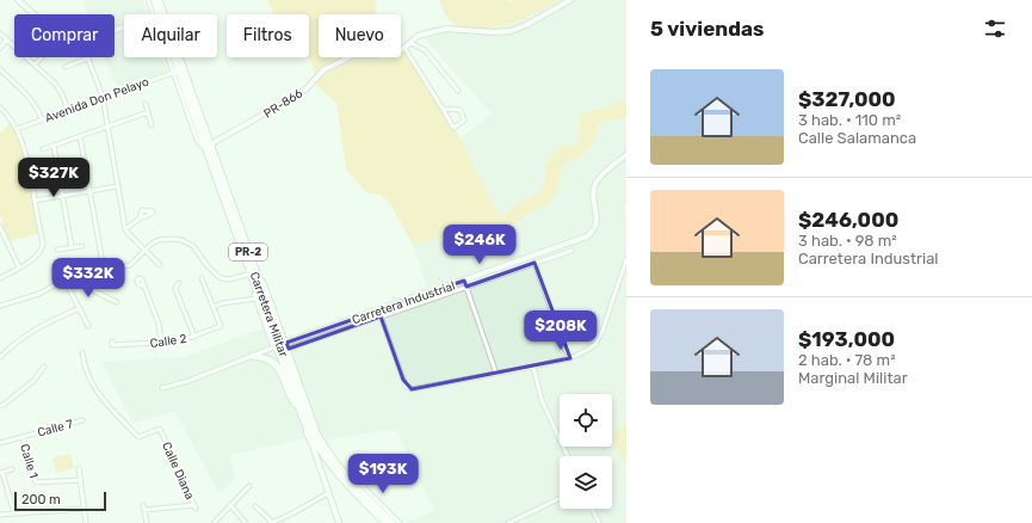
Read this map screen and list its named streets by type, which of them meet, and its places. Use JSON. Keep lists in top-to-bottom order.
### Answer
{
  "streets": {
    "main road": ["PR-2", "Carretera Militar"],
    "street": [
      "Avenida Don Pelayo",
      "PR-866",
      "Carretera Industrial",
      "Calle 2",
      "Calle 7",
      "Calle 1",
      "Calle Diana"
    ]
  },
  "crossings": [
    ["Avenida Don Pelayo", "Carretera Militar"],
    ["PR-866", "Carretera Militar"],
    ["Carretera Industrial", "Carretera Militar"],
    ["Calle 7", "Calle 1"]
  ],
  "scale_bar": "200 m",
  "page": {
    "heading": "5 viviendas",
    "chip": [
      "Comprar",
      "Alquilar",
      "Filtros",
      "Nuevo"
    ],
    "list": [
      {
        "name": "$327,000",
        "note": "3 hab. · 110 m² · Calle Salamanca"
      },
      {
        "name": "$246,000",
        "note": "3 hab. · 98 m² · Carretera Industrial"
      },
      {
        "name": "$193,000",
        "note": "2 hab. · 78 m² · Marginal Militar"
      }
    ],
    "price": [
      "$327K",
      "$246K",
      "$332K",
      "$208K",
      "$193K"
    ],
    "scale": "200 m"
  }
}
